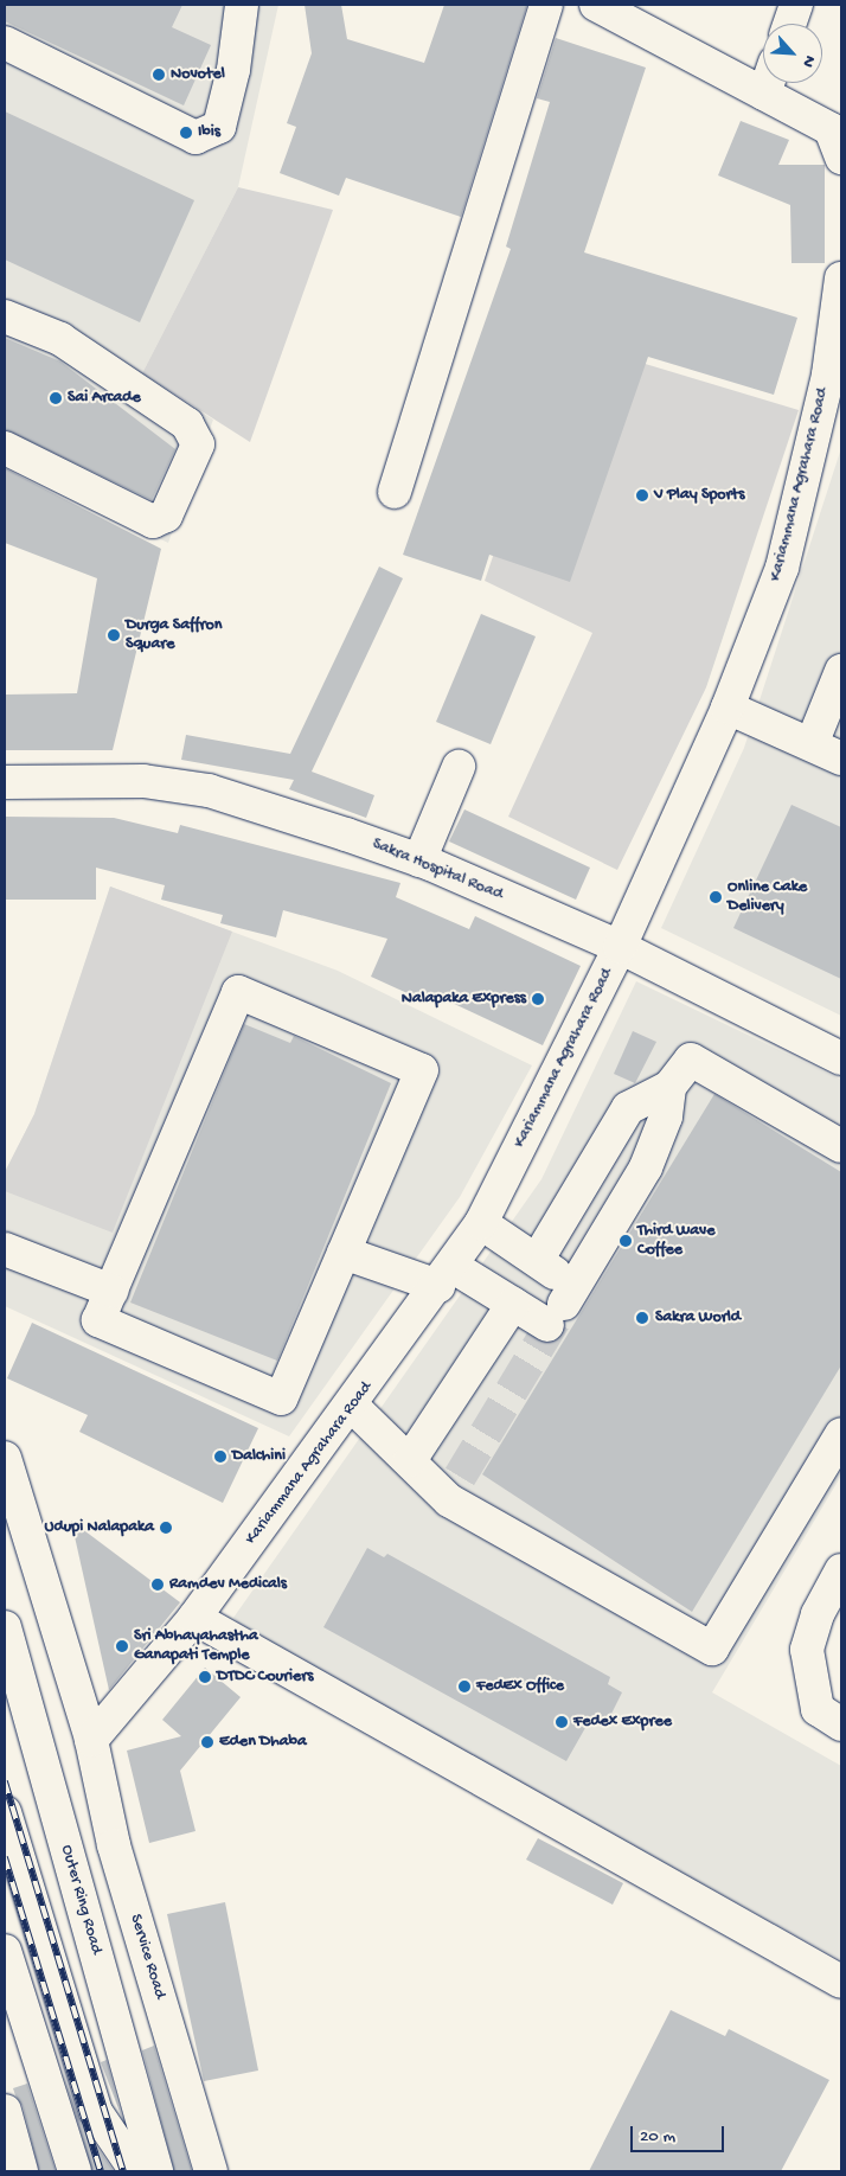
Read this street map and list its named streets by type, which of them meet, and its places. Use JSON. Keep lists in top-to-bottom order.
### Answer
{
  "streets": {
    "main road": [
      "Kariammana Agrahara Road",
      "Sakra Hospital Road",
      "Outer Ring Road",
      "Service Road"
    ]
  },
  "crossings": [
    ["Kariammana Agrahara Road", "Sakra Hospital Road"],
    ["Kariammana Agrahara Road", "Service Road"]
  ],
  "places": [
    "Novotel",
    "Ibis",
    "Sai Arcade",
    "V Play Sports",
    "Durga Saffron Square",
    "Online Cake Delivery",
    "Nalapaka Express",
    "Third Wave Coffee",
    "Sakra World",
    "Dalchini",
    "Udupi Nalapaka",
    "Ramdev Medicals",
    "Sri Abhayahastha Ganapati Temple",
    "DTDC Couriers",
    "FedEx Office",
    "Fedex Expree",
    "Eden Dhaba"
  ],
  "scale_bar": "20 m",
  "north": "bottom right"
}
